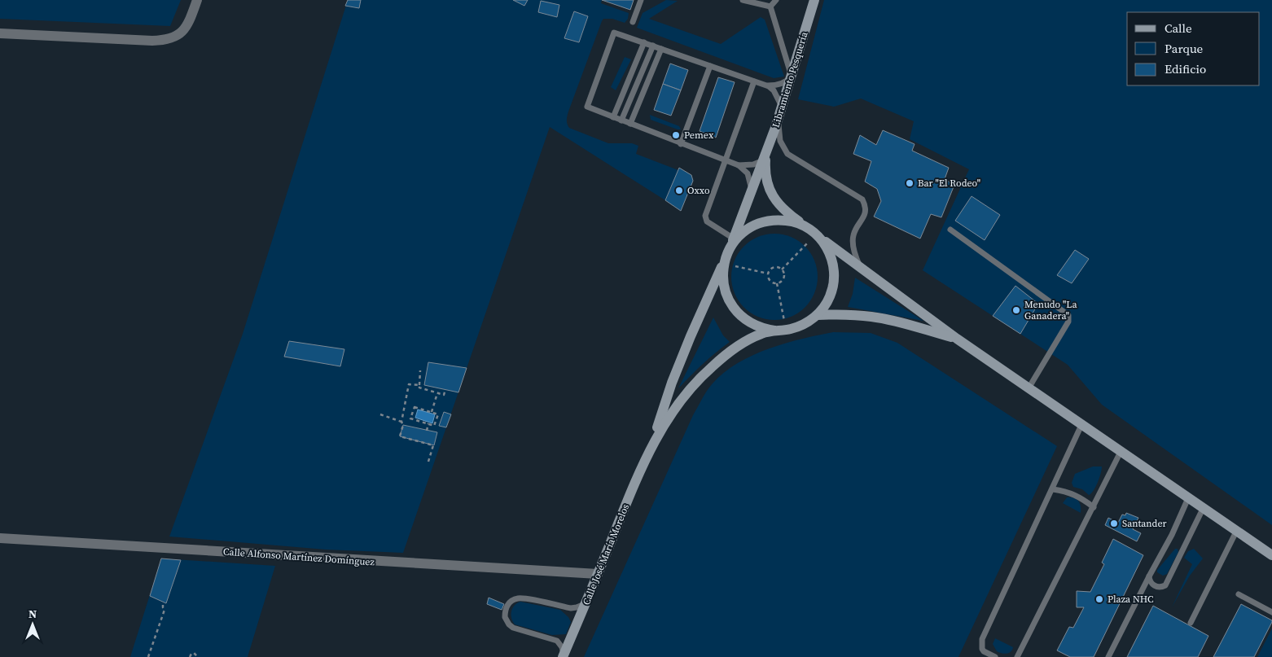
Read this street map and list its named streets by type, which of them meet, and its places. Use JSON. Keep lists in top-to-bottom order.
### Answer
{
  "streets": {
    "main road": ["Libramiento Pesquería", "Calle José María Morelos"],
    "street": ["Calle Alfonso Martínez Domínguez"]
  },
  "crossings": [
    ["Calle José María Morelos", "Calle Alfonso Martínez Domínguez"]
  ],
  "places": [
    "Pemex",
    "Bar \"El Rodeo\"",
    "Oxxo",
    "Menudo \"La Ganadera\"",
    "Santander",
    "Plaza NHC"
  ],
  "legend": ["Calle", "Parque", "Edificio"],
  "north": "top"
}
